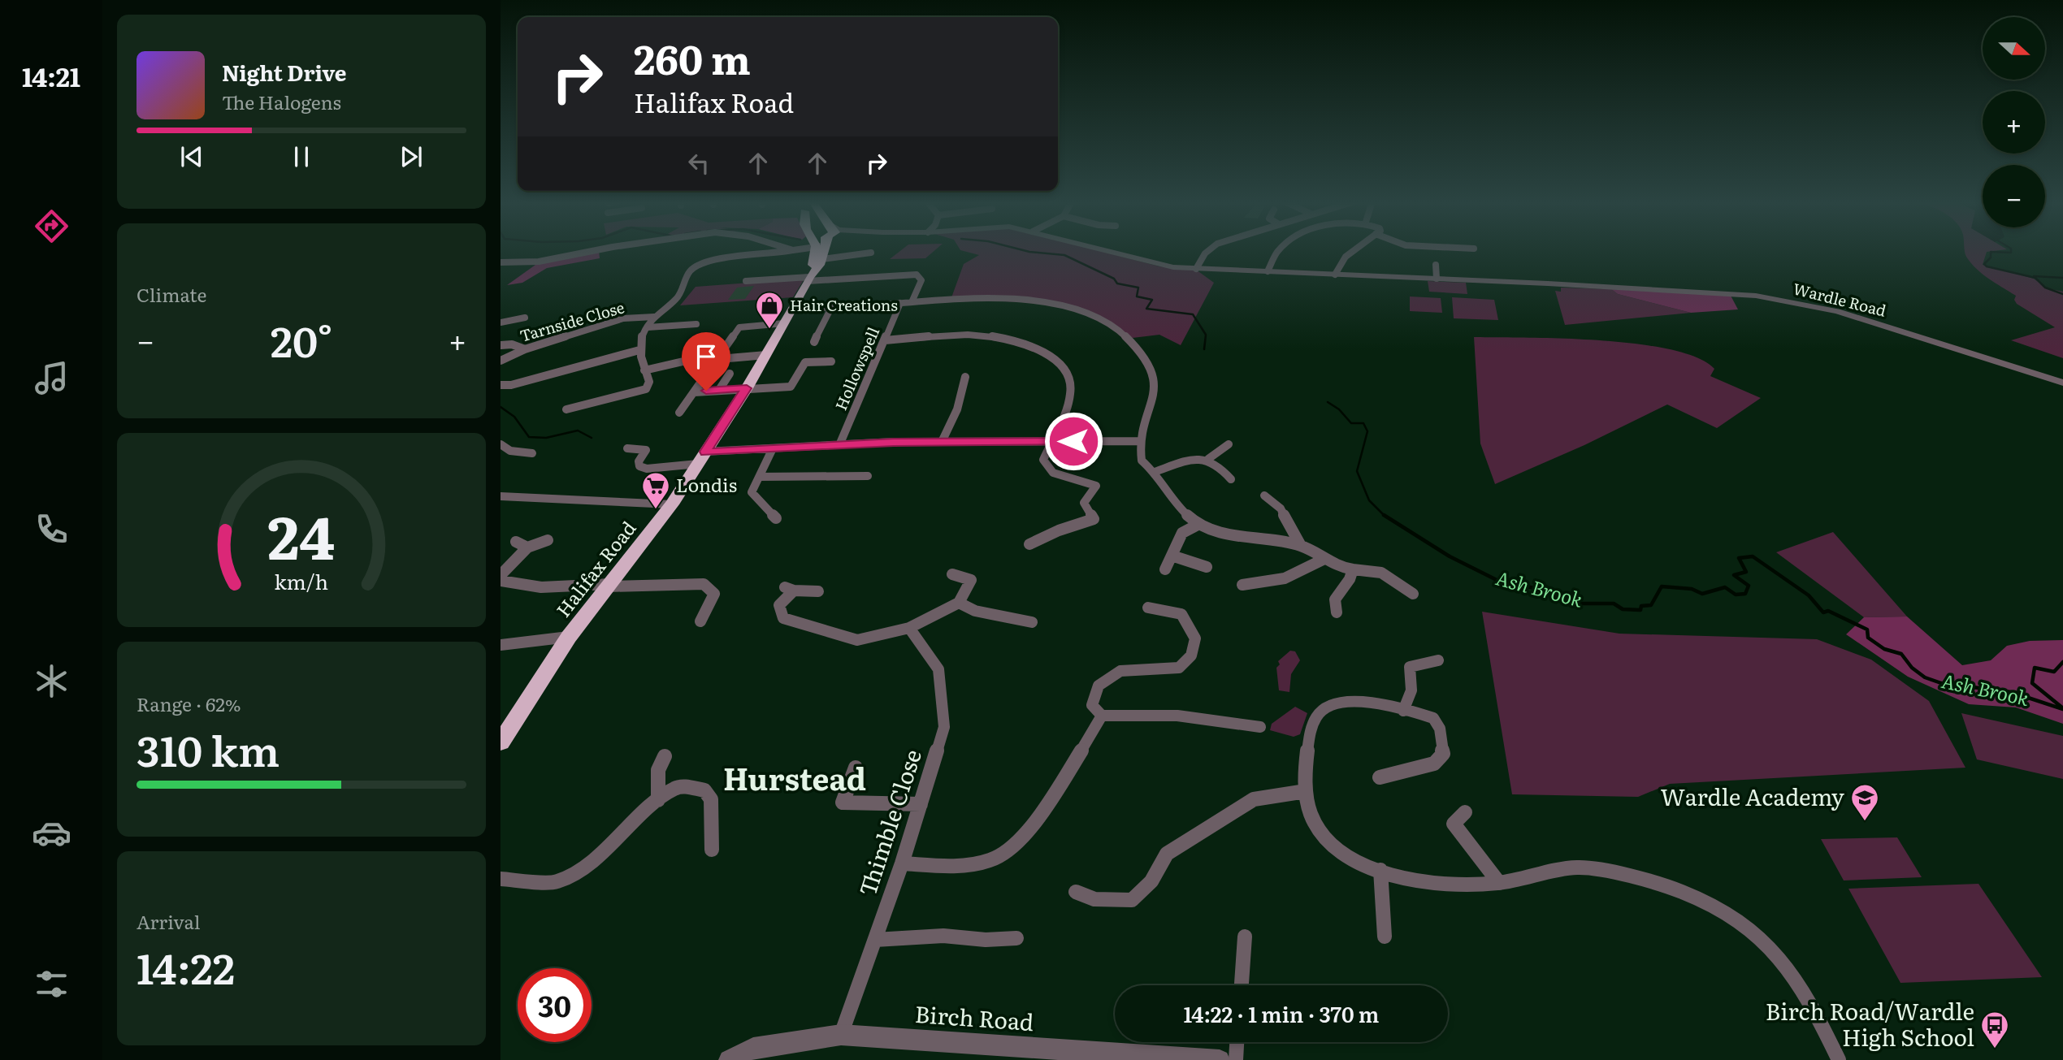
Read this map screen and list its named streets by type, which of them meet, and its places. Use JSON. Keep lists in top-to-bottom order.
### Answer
{
  "streets": {
    "highway": ["Halifax Road"],
    "street": [
      "Wardle Road",
      "Tarnside Close",
      "Hollowspell",
      "Thimble Close",
      "Birch Road"
    ]
  },
  "crossings": [
    ["Thimble Close", "Birch Road"]
  ],
  "districts": ["Hurstead"],
  "water": ["Ash Brook"],
  "places": {
    "shop": ["Hair Creations"],
    "supermarket": ["Londis"],
    "school or university": ["Wardle Academy"],
    "bus stop": ["Birch Road/Wardle High School"]
  },
  "north": "right",
  "page": {
    "tabs": "14:21",
    "map_buttons": ["+", "−"],
    "turn": ["260 m", "Halifax Road"],
    "song": ["Night Drive", "The Halogens"],
    "tile": [
      "Climate",
      ["Range · 62%", "310 km"],
      ["Arrival", "14:22"]
    ],
    "heat": ["−", "20°", "+"],
    "limit": "30",
    "trip": "14:22 · 1 min · 370 m",
    "gauge": ["24", "km/h"]
  }
}
